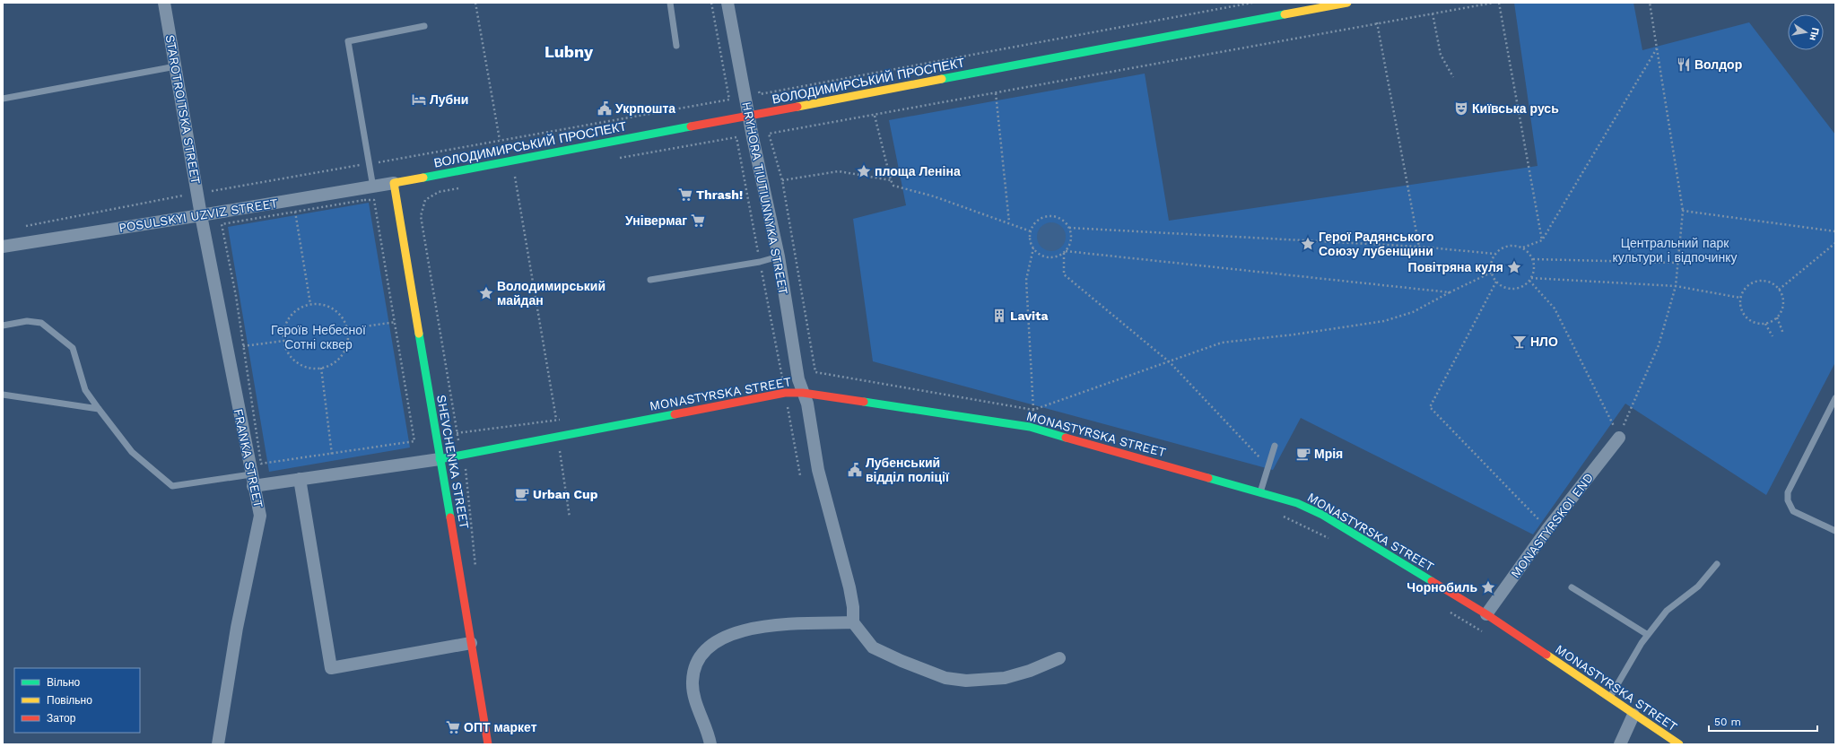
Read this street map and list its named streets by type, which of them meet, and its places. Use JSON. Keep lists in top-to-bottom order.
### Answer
{
  "streets": {
    "main road": ["ВОЛОДИМИРСЬКИЙ ПРОСПЕКТ", "MONASTYRSKA STREET", "SHEVCHENKA STREET"],
    "street": [
      "STAROTROITSKA STREET",
      "HRYHORA TIUTIUNNYKA STREET",
      "POSULSKYI UZVIZ STREET",
      "FRANKA STREET",
      "MONASTYRSKOI END"
    ]
  },
  "crossings": [
    ["ВОЛОДИМИРСЬКИЙ ПРОСПЕКТ", "HRYHORA TIUTIUNNYKA STREET"],
    ["ВОЛОДИМИРСЬКИЙ ПРОСПЕКТ", "POSULSKYI UZVIZ STREET"],
    ["ВОЛОДИМИРСЬКИЙ ПРОСПЕКТ", "SHEVCHENKA STREET"],
    ["STAROTROITSKA STREET", "POSULSKYI UZVIZ STREET"],
    ["STAROTROITSKA STREET", "FRANKA STREET"],
    ["HRYHORA TIUTIUNNYKA STREET", "MONASTYRSKA STREET"],
    ["POSULSKYI UZVIZ STREET", "FRANKA STREET"],
    ["POSULSKYI UZVIZ STREET", "SHEVCHENKA STREET"],
    ["MONASTYRSKA STREET", "SHEVCHENKA STREET"],
    ["MONASTYRSKA STREET", "MONASTYRSKOI END"]
  ],
  "districts": ["Lubny"],
  "parks": ["Центральний парк культури і відпочинку", "Героїв Небесної Сотні сквер"],
  "places": {
    "restaurant": ["Волдор"],
    "hotel": ["Лубни"],
    "public building": ["Укрпошта", "Лубенський відділ поліції"],
    "theatre": ["Київська русь"],
    "place": [
      "площа Леніна",
      "Герої Радянського Союзу лубенщини",
      "Повітряна куля",
      "Володимирський майдан",
      "Чорнобиль"
    ],
    "supermarket": ["Thrash!", "Універмаг", "ОПТ маркет"],
    "building": ["Lavita"],
    "bar": ["НЛО"],
    "cafe": ["Мрія", "Urban Cup"]
  },
  "legend": ["Вільно", "Повільно", "Затор"],
  "scale_bar": "50 m",
  "north": "right"
}
